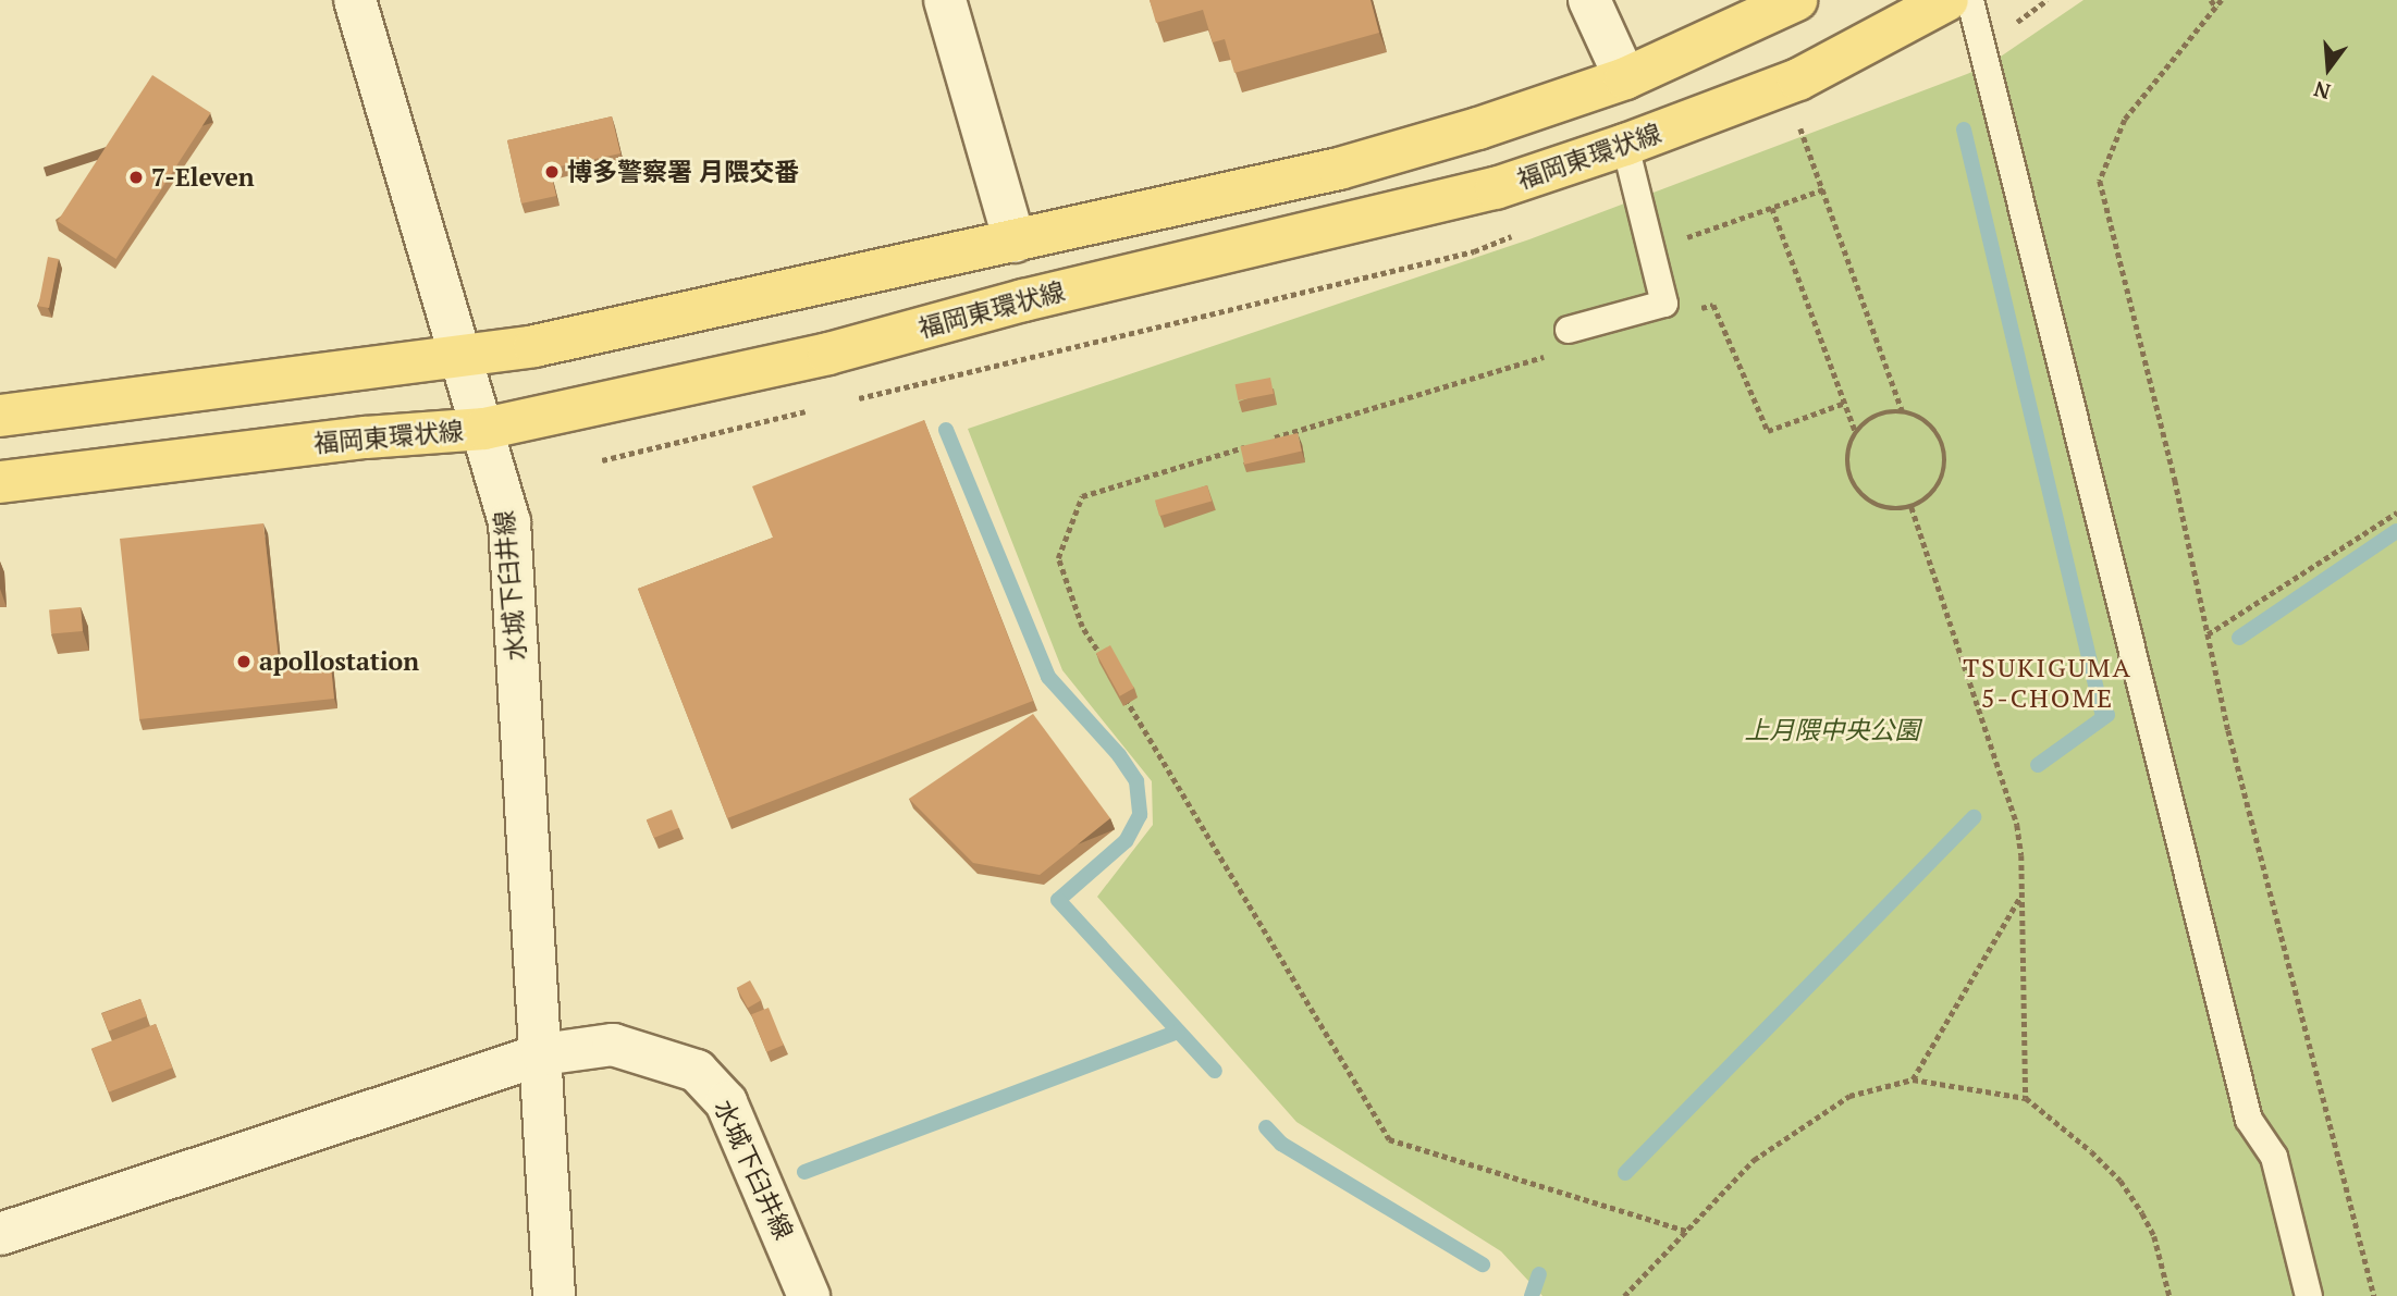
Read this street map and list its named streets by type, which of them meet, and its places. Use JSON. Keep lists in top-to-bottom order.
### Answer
{
  "streets": {
    "main road": ["福岡東環状線", "水城下臼井線"]
  },
  "crossings": [
    ["福岡東環状線", "水城下臼井線"]
  ],
  "districts": ["TSUKIGUMA 5-CHOME"],
  "parks": ["上月隈中央公園"],
  "places": ["博多警察署 月隈交番", "7-Eleven", "apollostation"],
  "north": "bottom"
}
